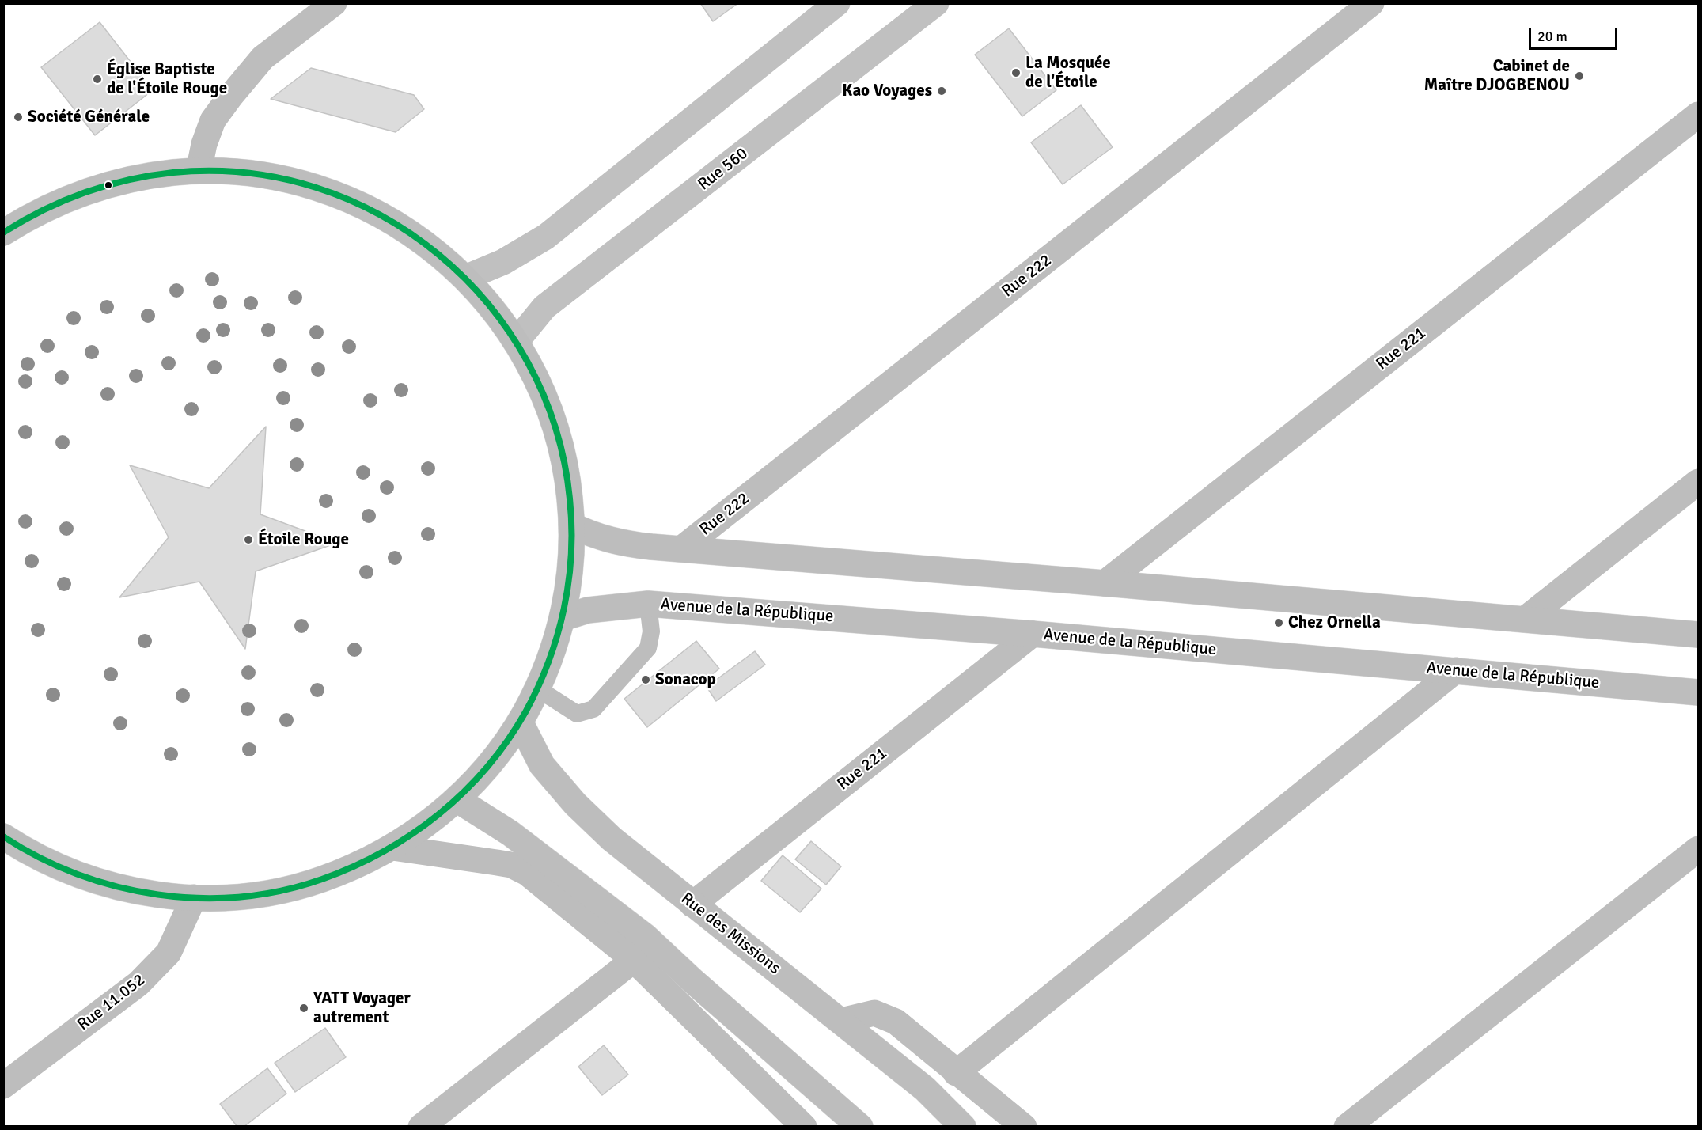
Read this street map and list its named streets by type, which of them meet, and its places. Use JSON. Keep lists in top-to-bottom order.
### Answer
{
  "streets": {
    "main road": [
      "Rue 560",
      "Rue 222",
      "Rue 221",
      "Avenue de la République",
      "Rue des Missions",
      "Rue 11.052"
    ]
  },
  "crossings": [
    ["Rue 221", "Avenue de la République"],
    ["Rue 221", "Rue des Missions"]
  ],
  "places": [
    "La Mosquée de l'Étoile",
    "Cabinet de Maître DJOGBENOU",
    "Église Baptiste de l'Étoile Rouge",
    "Kao Voyages",
    "Société Générale",
    "Étoile Rouge",
    "Chez Ornella",
    "Sonacop",
    "YATT Voyager autrement"
  ],
  "scale_bar": "20 m"
}
